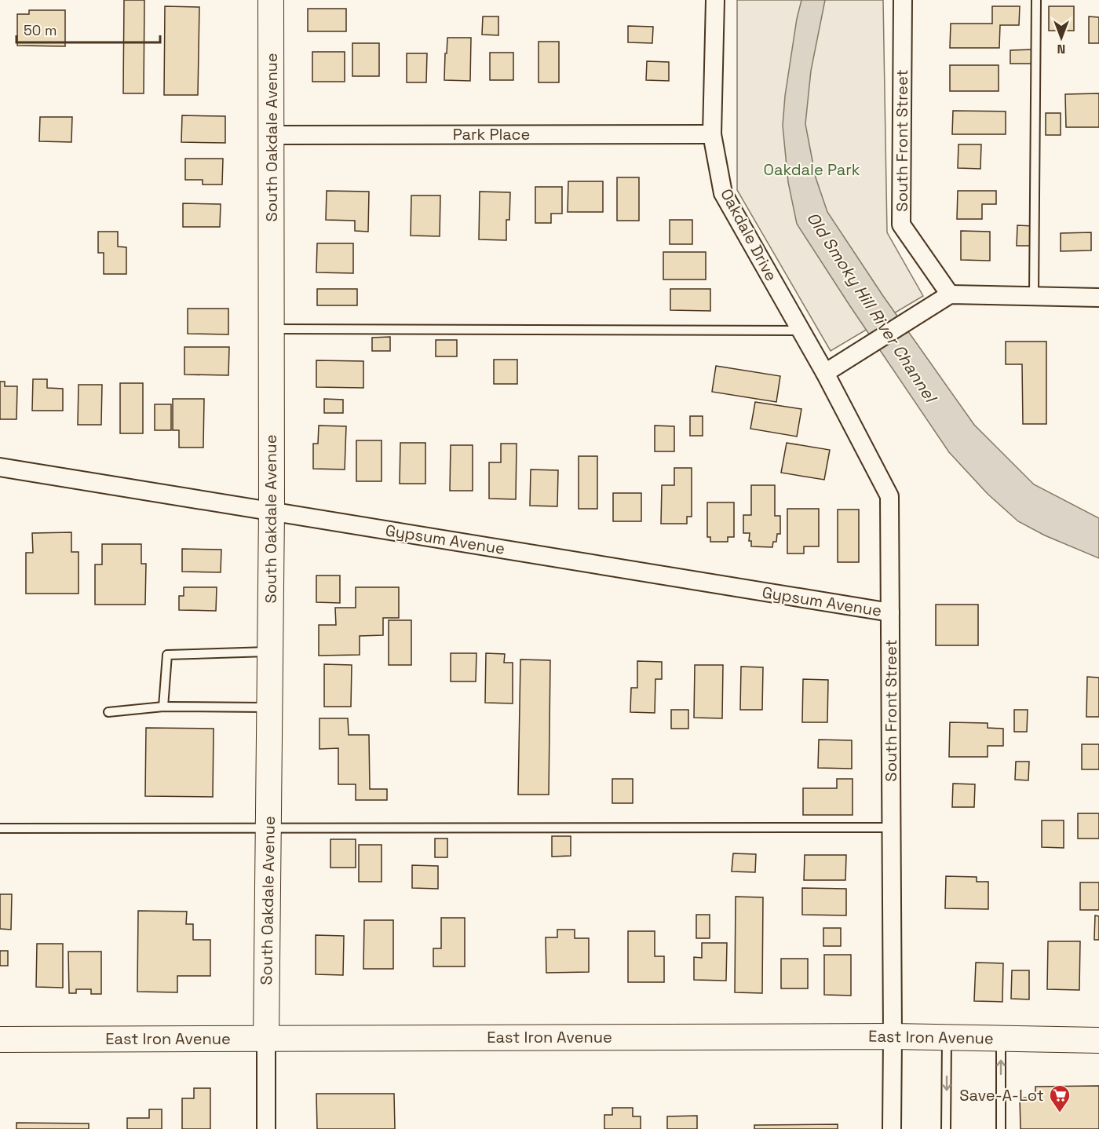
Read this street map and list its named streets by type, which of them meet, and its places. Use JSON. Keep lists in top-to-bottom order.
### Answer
{
  "streets": {
    "street": [
      "Park Place",
      "South Oakdale Avenue",
      "South Front Street",
      "Oakdale Drive",
      "Gypsum Avenue",
      "East Iron Avenue"
    ]
  },
  "crossings": [
    ["Park Place", "South Oakdale Avenue"],
    ["Park Place", "Oakdale Drive"],
    ["South Oakdale Avenue", "Gypsum Avenue"],
    ["South Oakdale Avenue", "East Iron Avenue"],
    ["South Front Street", "Oakdale Drive"],
    ["South Front Street", "Gypsum Avenue"],
    ["South Front Street", "East Iron Avenue"]
  ],
  "water": ["Old Smoky Hill River Channel"],
  "parks": ["Oakdale Park"],
  "places": {
    "supermarket": ["Save-A-Lot"]
  },
  "scale_bar": "50 m",
  "north": "bottom"
}
